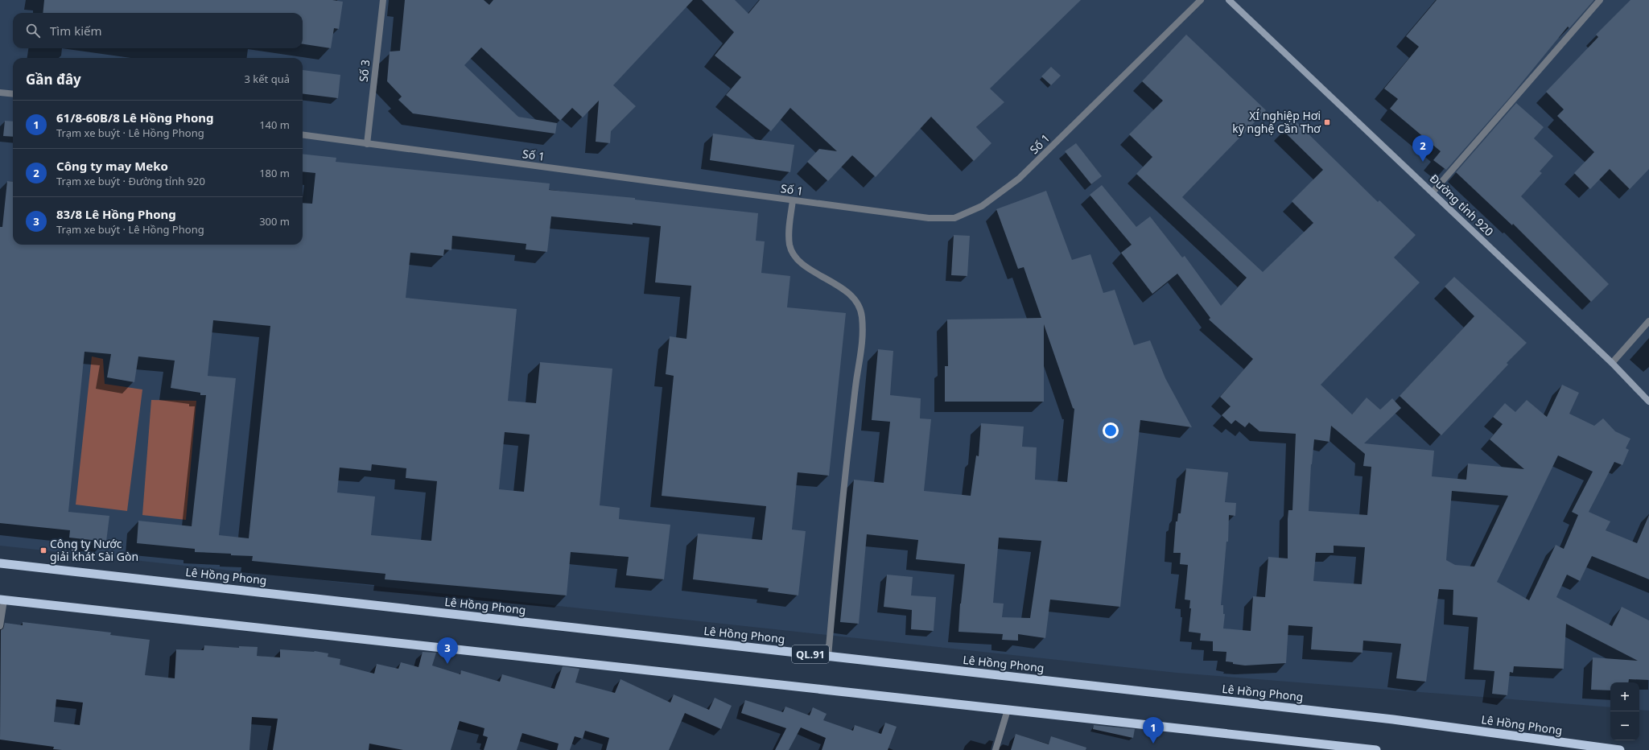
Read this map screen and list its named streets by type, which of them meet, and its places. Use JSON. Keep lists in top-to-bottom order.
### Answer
{
  "streets": {
    "highway": ["Lê Hồng Phong", "QL.91"],
    "main road": ["Đường tỉnh 920"],
    "street": ["Số 3", "Số 1"]
  },
  "crossings": [
    ["Số 3", "Số 1"]
  ],
  "places": {
    "transit": ["XÍ nghiệp Hơi kỹ nghệ Cần Thơ", "Công ty Nước giải khát Sài Gòn"]
  },
  "page": {
    "search": "Tìm kiếm",
    "heading": ["Gần đây", "3 kết quả"],
    "list": [
      {
        "mark": "1",
        "name": "61/8-60B/8 Lê Hồng Phong",
        "note": "Trạm xe buýt · Lê Hồng Phong",
        "value": "140 m"
      },
      {
        "mark": "2",
        "name": "Công ty may Meko",
        "note": "Trạm xe buýt · Đường tỉnh 920",
        "value": "180 m"
      },
      {
        "mark": "3",
        "name": "83/8 Lê Hồng Phong",
        "note": "Trạm xe buýt · Lê Hồng Phong",
        "value": "300 m"
      }
    ],
    "pins": ["2", "3", "1"],
    "map_buttons": ["+", "−"]
  }
}
